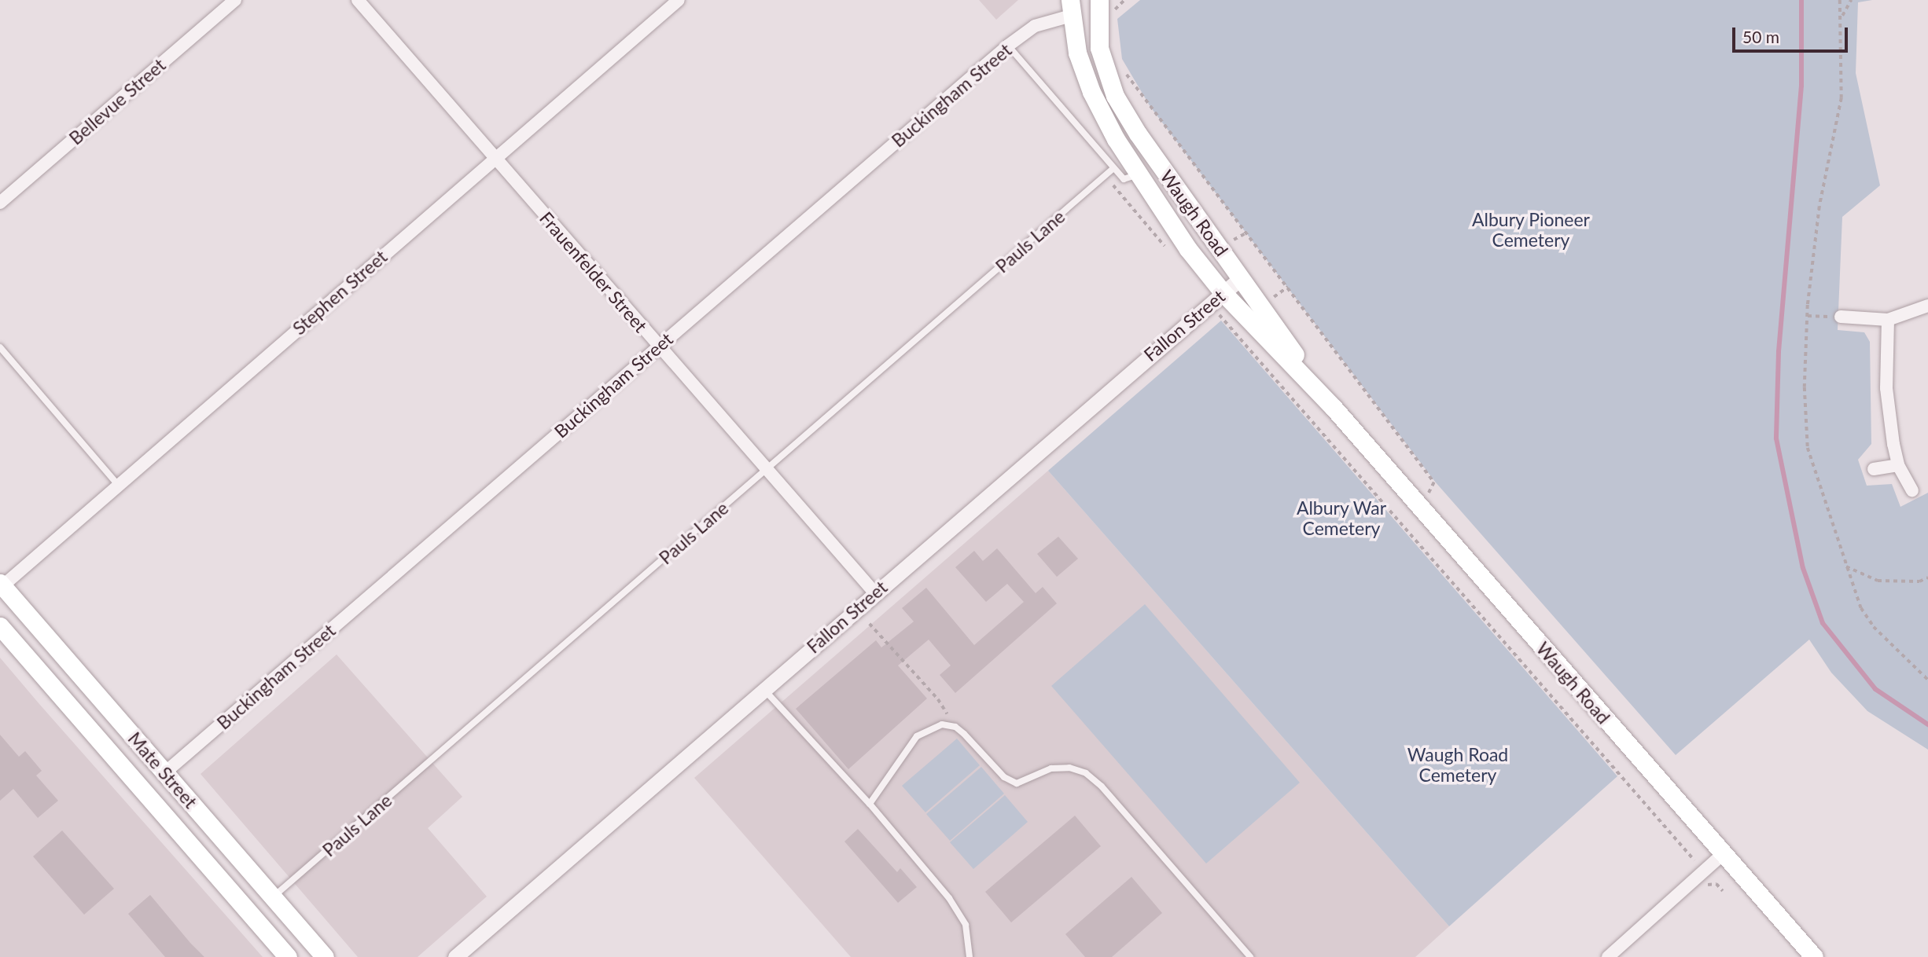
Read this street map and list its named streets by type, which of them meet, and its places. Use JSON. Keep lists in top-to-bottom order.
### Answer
{
  "streets": {
    "main road": ["Waugh Road", "Mate Street"],
    "street": [
      "Buckingham Street",
      "Bellevue Street",
      "Frauenfelder Street",
      "Stephen Street",
      "Fallon Street"
    ],
    "lane": ["Pauls Lane"]
  },
  "crossings": [
    ["Buckingham Street", "Waugh Road"],
    ["Buckingham Street", "Frauenfelder Street"],
    ["Buckingham Street", "Mate Street"],
    ["Waugh Road", "Pauls Lane"],
    ["Waugh Road", "Fallon Street"],
    ["Pauls Lane", "Frauenfelder Street"],
    ["Pauls Lane", "Mate Street"],
    ["Frauenfelder Street", "Stephen Street"],
    ["Frauenfelder Street", "Fallon Street"],
    ["Stephen Street", "Mate Street"]
  ],
  "parks": ["Albury Pioneer Cemetery", "Albury War Cemetery", "Waugh Road Cemetery"],
  "scale_bar": "50 m"
}
